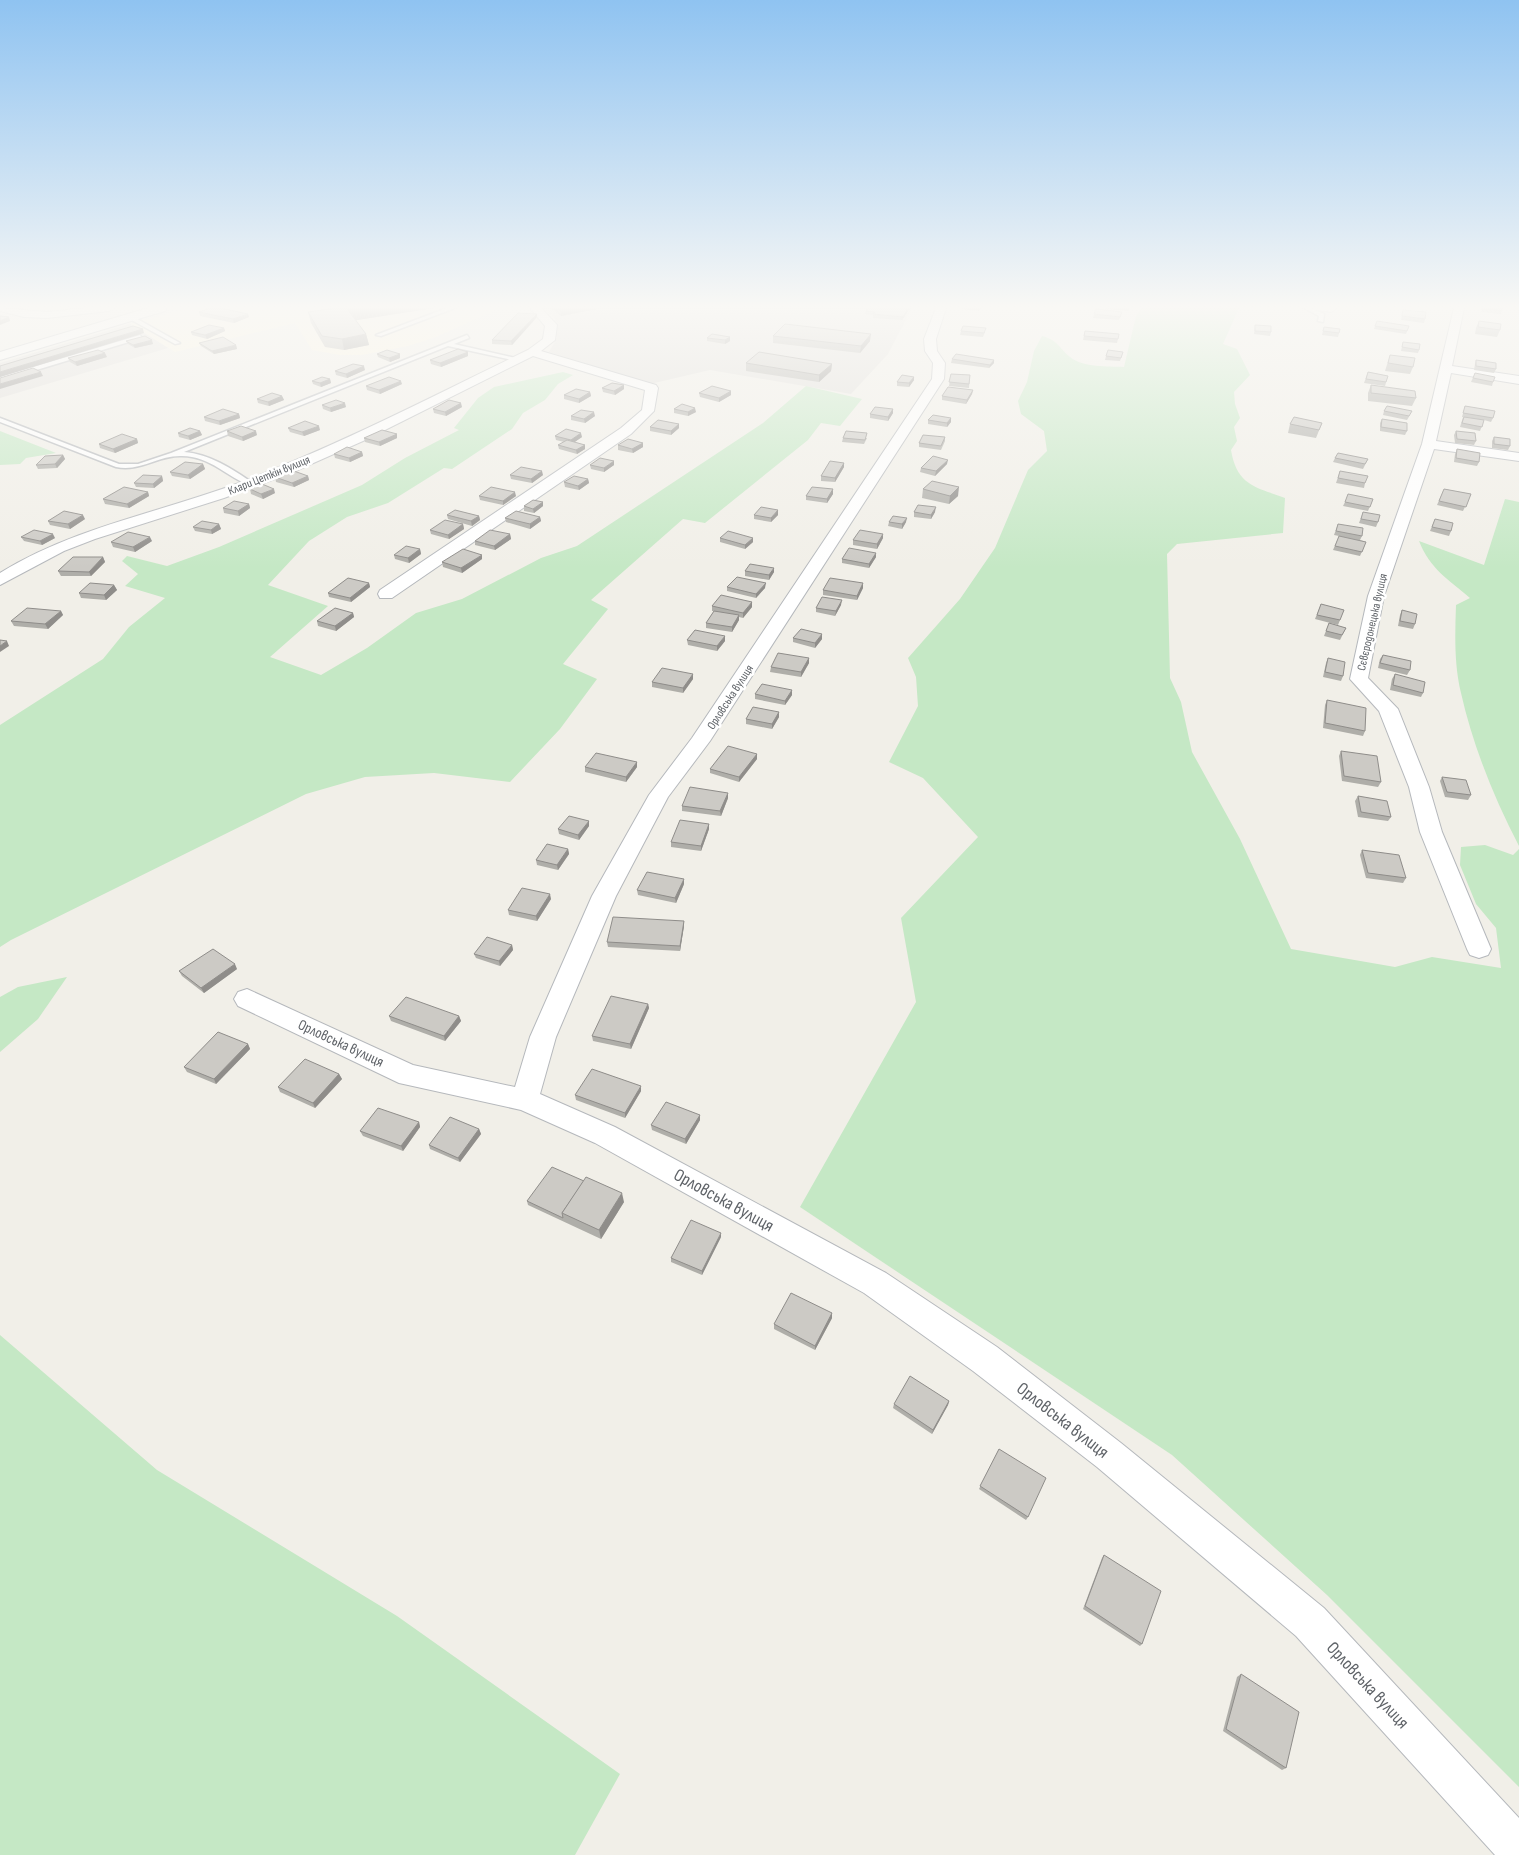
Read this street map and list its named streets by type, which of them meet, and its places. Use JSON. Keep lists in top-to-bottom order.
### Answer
{
  "streets": {
    "street": ["Клари Цеткін вулиця", "Сєвєродонецька вулиця", "Орловська вулиця"]
  }
}
